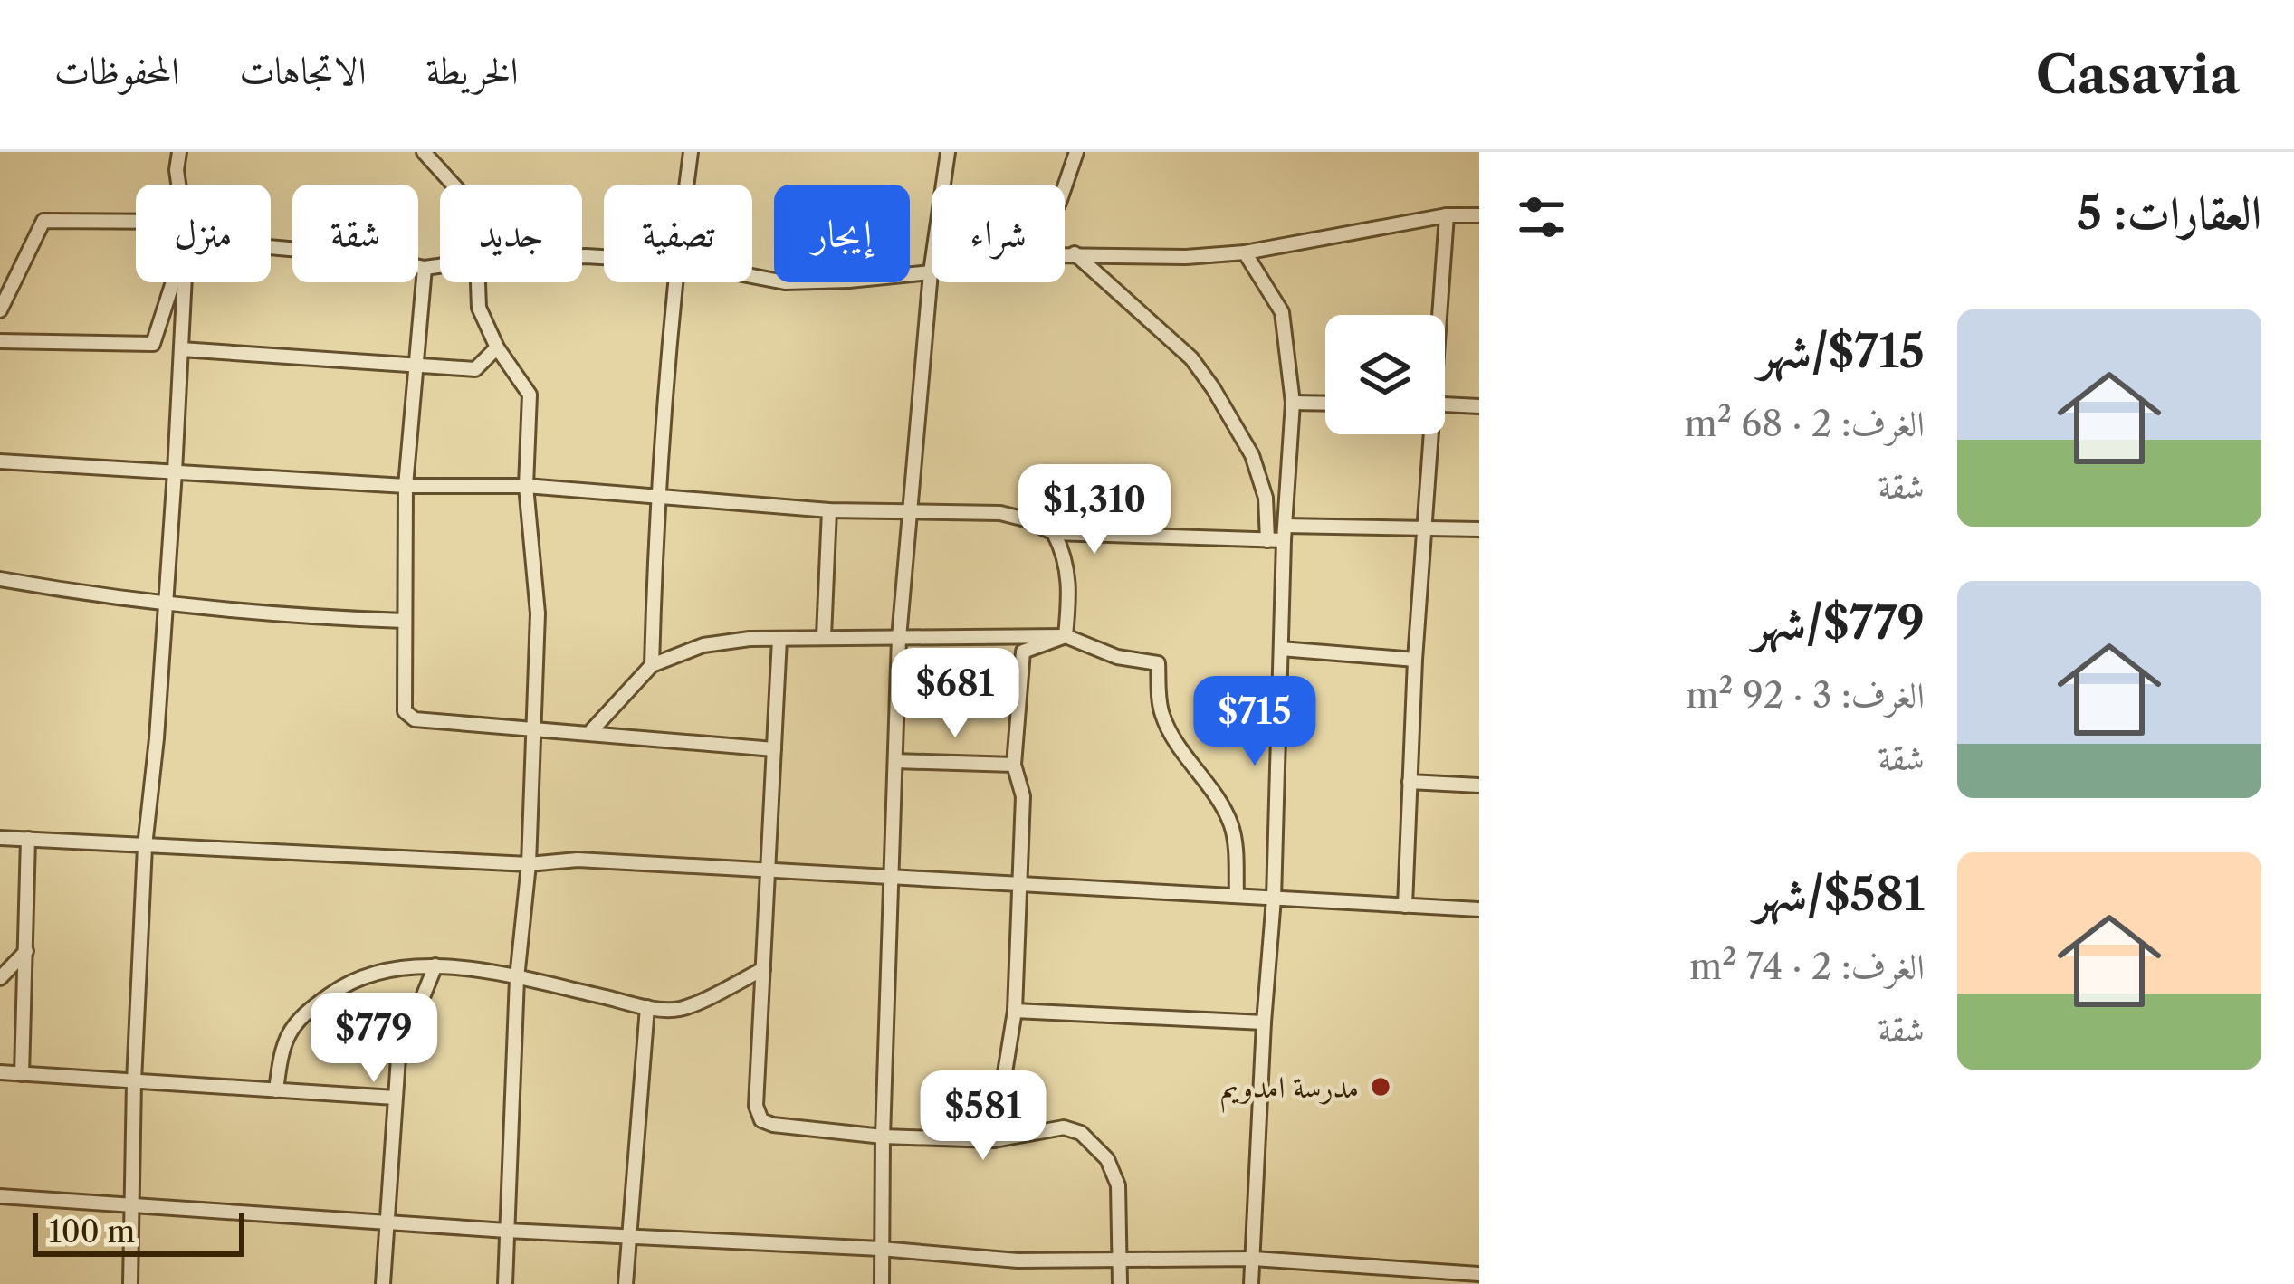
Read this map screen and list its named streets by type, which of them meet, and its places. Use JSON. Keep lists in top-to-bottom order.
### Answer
{
  "places": ["مدرسة امدويم"],
  "scale_bar": "100 m",
  "page": {
    "header": "Casavia",
    "nav": ["الخريطة", "الاتجاهات", "المحفوظات"],
    "heading": "العقارات: 5",
    "chip": [
      "شراء",
      "إيجار",
      "تصفية",
      "جديد",
      "شقة",
      "منزل"
    ],
    "list": [
      {
        "name": "$715/شهر",
        "note": "الغرف: 2 · 68 m² · شقة"
      },
      {
        "name": "$779/شهر",
        "note": "الغرف: 3 · 92 m² · شقة"
      },
      {
        "name": "$581/شهر",
        "note": "الغرف: 2 · 74 m² · شقة"
      }
    ],
    "price": [
      "$1,310",
      "$681",
      "$715",
      "$779",
      "$581"
    ],
    "scale": "100 m"
  }
}
